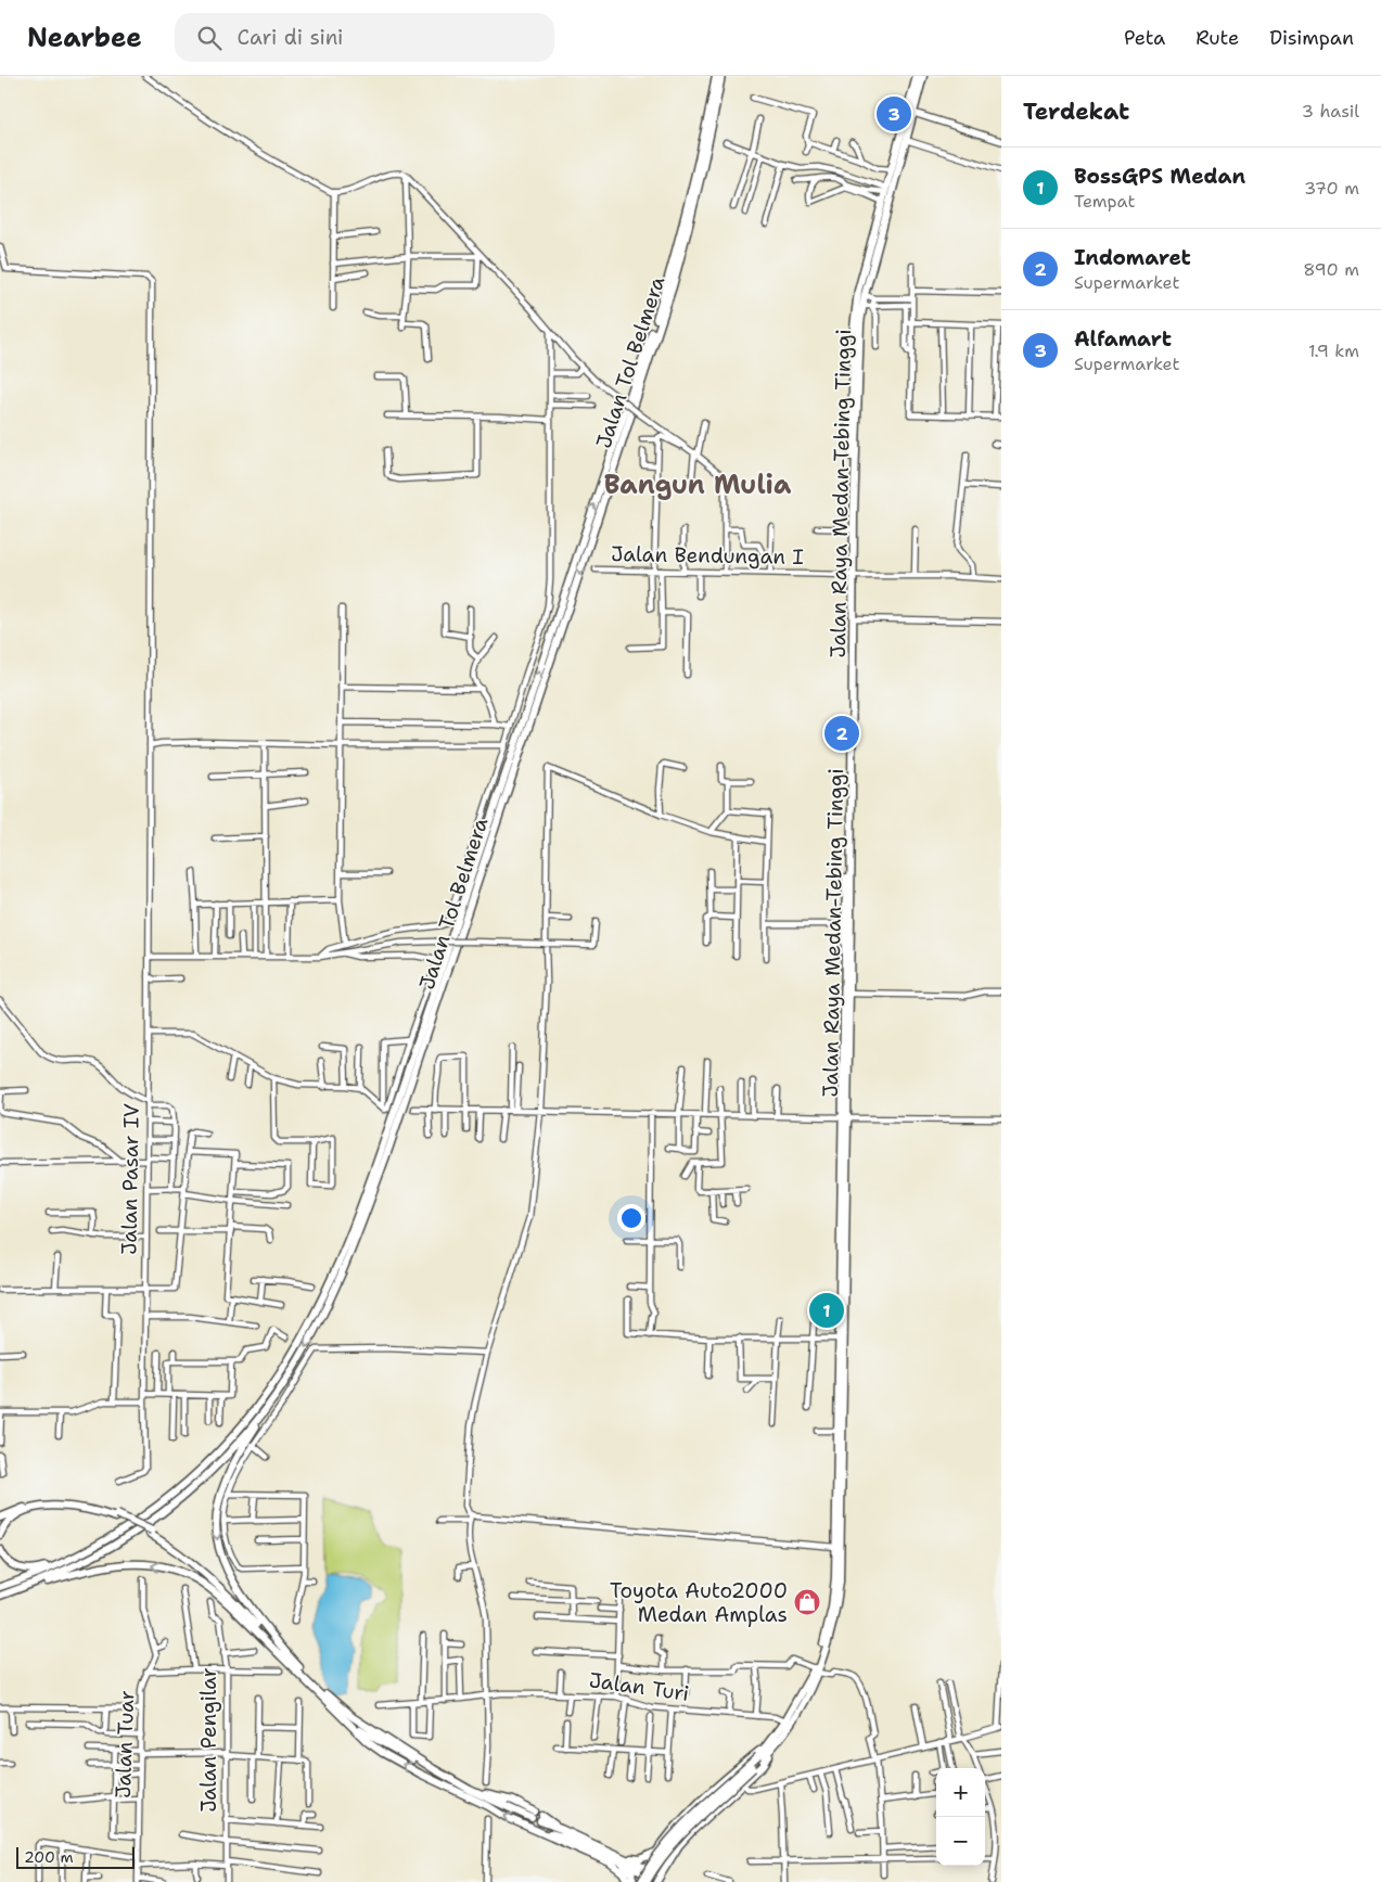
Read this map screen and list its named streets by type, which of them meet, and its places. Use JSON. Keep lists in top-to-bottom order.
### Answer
{
  "streets": {
    "highway": ["Jalan Tol Belmera", "Jalan Raya Medan-Tebing Tinggi"],
    "street": [
      "Jalan Bendungan I",
      "Jalan Pasar IV",
      "Jalan Turi",
      "Jalan Pengilar",
      "Jalan Tuar"
    ]
  },
  "crossings": [
    ["Jalan Raya Medan-Tebing Tinggi", "Jalan Bendungan I"],
    ["Jalan Raya Medan-Tebing Tinggi", "Jalan Turi"]
  ],
  "districts": ["Bangun Mulia"],
  "places": {
    "shop": ["Toyota Auto2000 Medan Amplas"]
  },
  "scale_bar": "200 m",
  "page": {
    "header": "Nearbee",
    "search": "Cari di sini",
    "nav": ["Peta", "Rute", "Disimpan"],
    "heading": ["Terdekat", "3 hasil"],
    "pins": ["3", "2", "1"],
    "list": [
      {
        "mark": "1",
        "name": "BossGPS Medan",
        "note": "Tempat",
        "value": "370 m"
      },
      {
        "mark": "2",
        "name": "Indomaret",
        "note": "Supermarket",
        "value": "890 m"
      },
      {
        "mark": "3",
        "name": "Alfamart",
        "note": "Supermarket",
        "value": "1.9 km"
      }
    ],
    "map_buttons": ["+", "−"],
    "scale": "200 m"
  }
}
